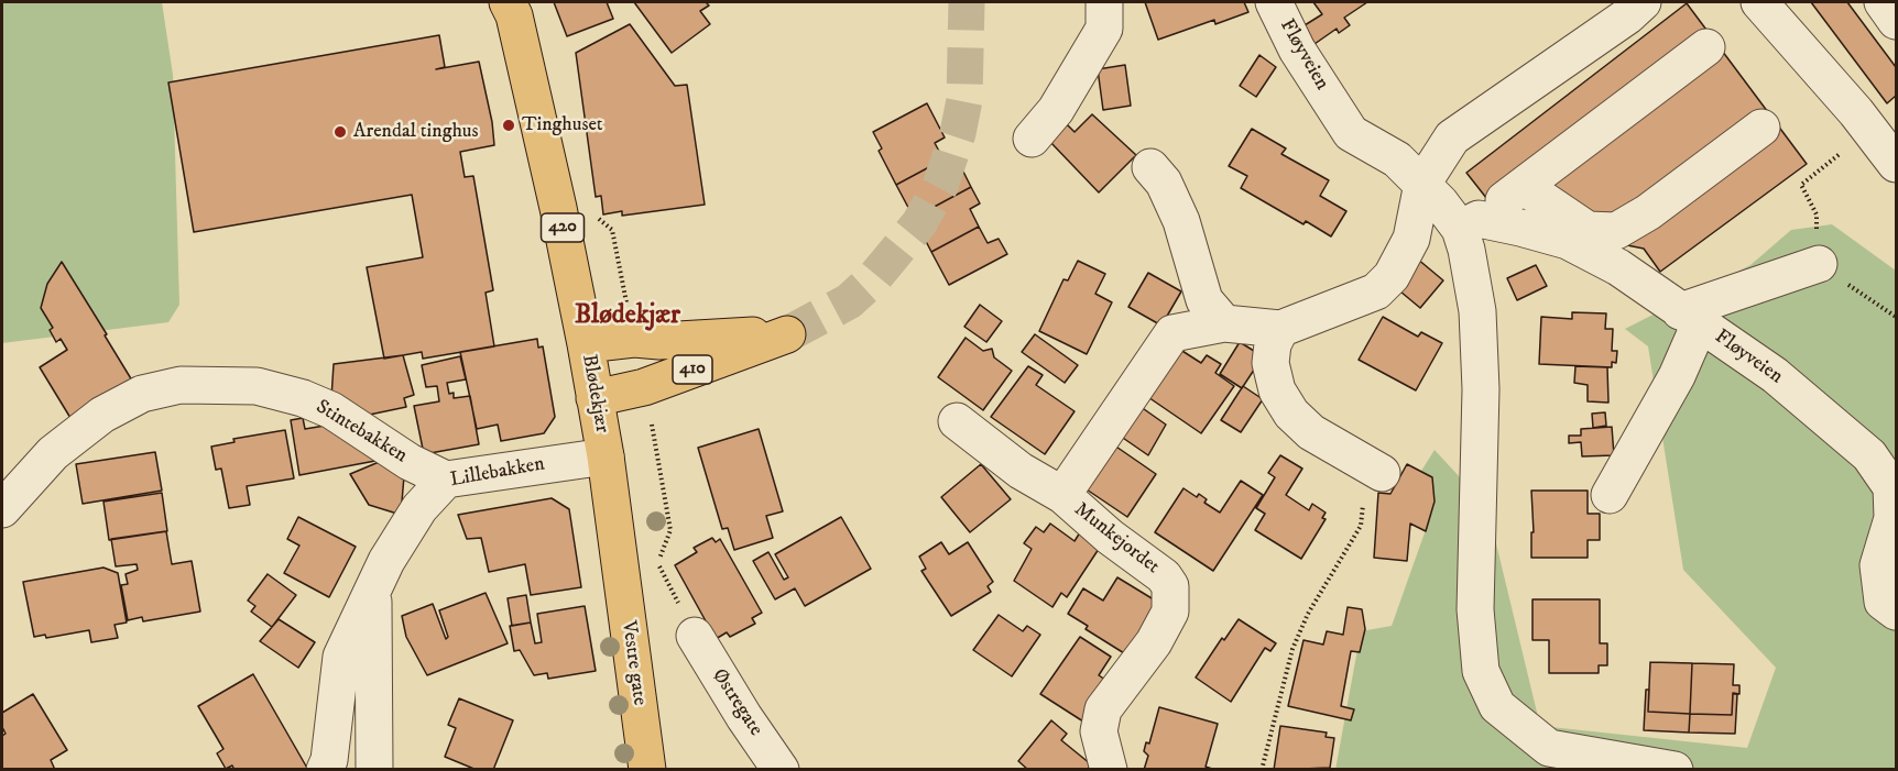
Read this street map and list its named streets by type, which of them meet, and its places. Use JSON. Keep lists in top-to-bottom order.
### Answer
{
  "streets": {
    "main road": [
      "420",
      "410",
      "Blødekjær",
      "Vestre gate"
    ],
    "street": [
      "Fløyveien",
      "Stintebakken",
      "Lillebakken",
      "Munkejordet",
      "Østregate"
    ]
  },
  "crossings": [
    ["Fløyveien", "Munkejordet"],
    ["410", "Blødekjær"],
    ["Blødekjær", "Lillebakken"],
    ["Blødekjær", "Vestre gate"],
    ["Stintebakken", "Lillebakken"]
  ],
  "districts": ["Blødekjær"],
  "places": ["Tinghuset", "Arendal tinghus"]
}
